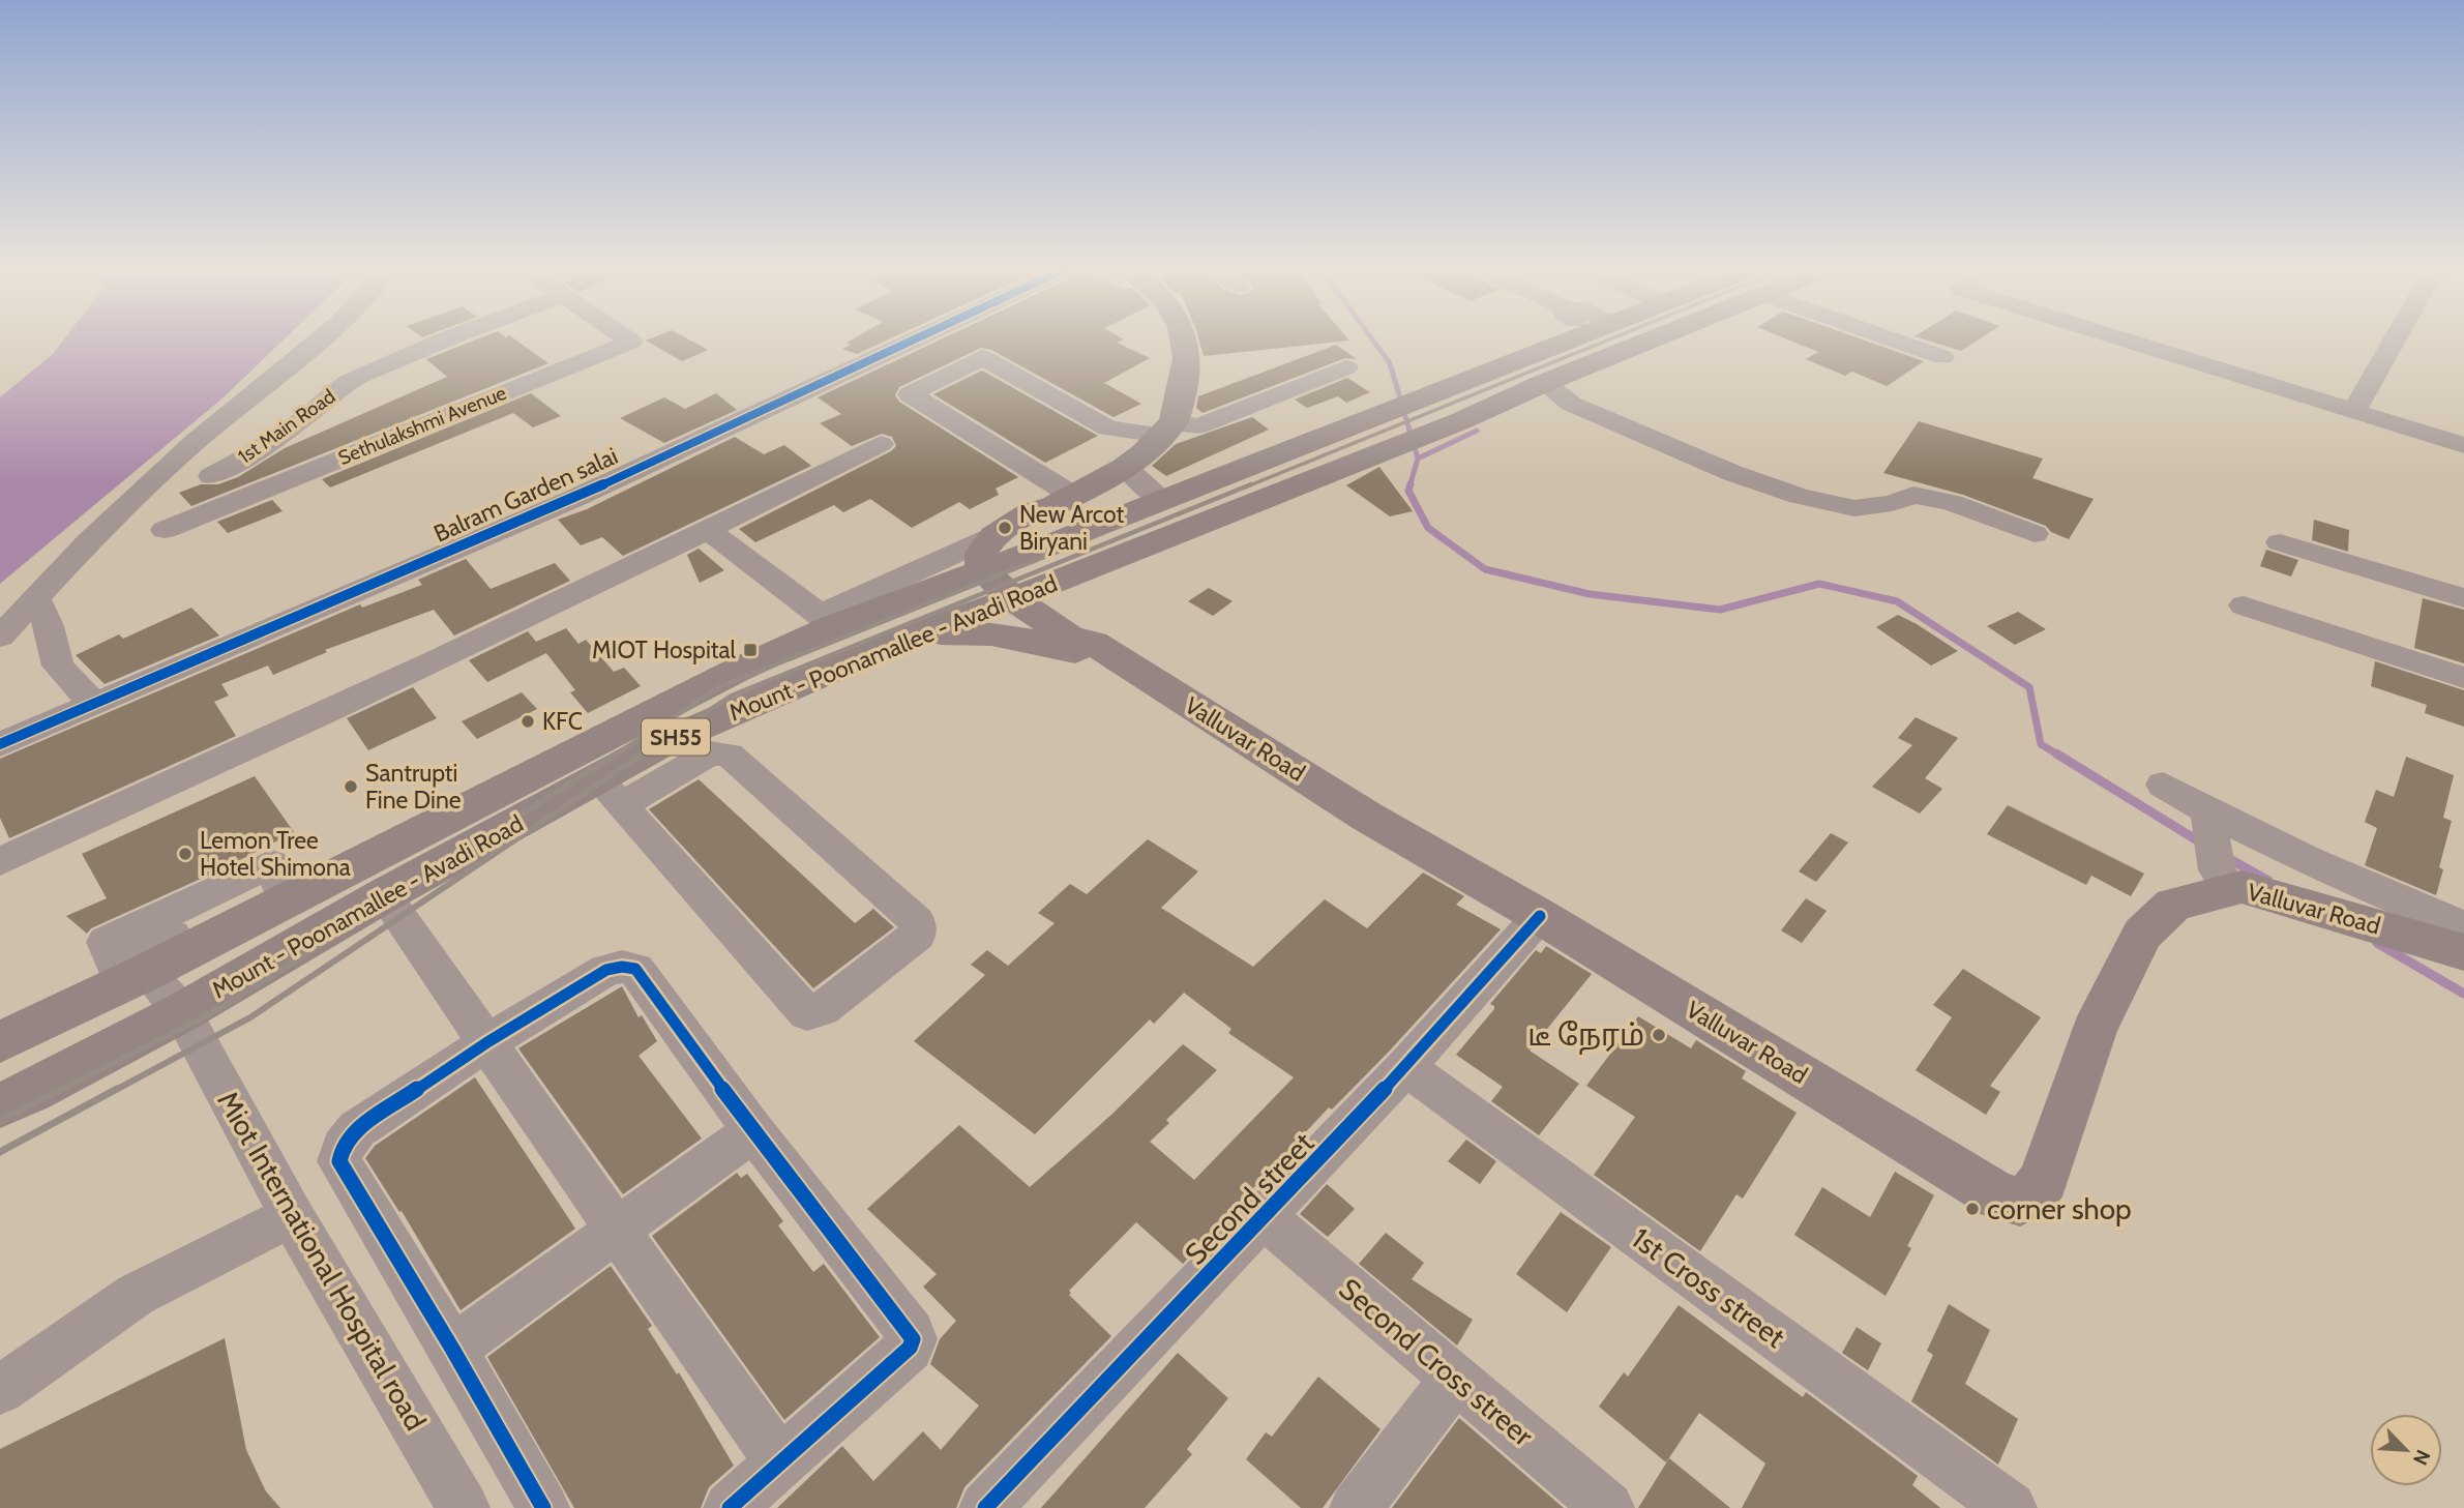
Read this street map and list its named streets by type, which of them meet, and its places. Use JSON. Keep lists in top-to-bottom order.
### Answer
{
  "streets": {
    "main road": ["Mount - Poonamallee - Avadi Road", "SH55", "Valluvar Road"],
    "street": [
      "Sethulakshmi Avenue",
      "1st Main Road",
      "Balram Garden salai",
      "Second street",
      "Miot International Hospital road",
      "1st Cross street",
      "Second Cross streer"
    ]
  },
  "crossings": [
    ["Mount - Poonamallee - Avadi Road", "Miot International Hospital road"],
    ["Valluvar Road", "Second street"],
    ["Second street", "1st Cross street"],
    ["Second street", "Second Cross streer"]
  ],
  "places": {
    "other": [
      "New Arcot Biryani",
      "KFC",
      "Santrupti Fine Dine",
      "Lemon Tree Hotel Shimona",
      "டீ நேரம்",
      "corner shop"
    ],
    "transit": ["MIOT Hospital"]
  },
  "north": "bottom right"
}
